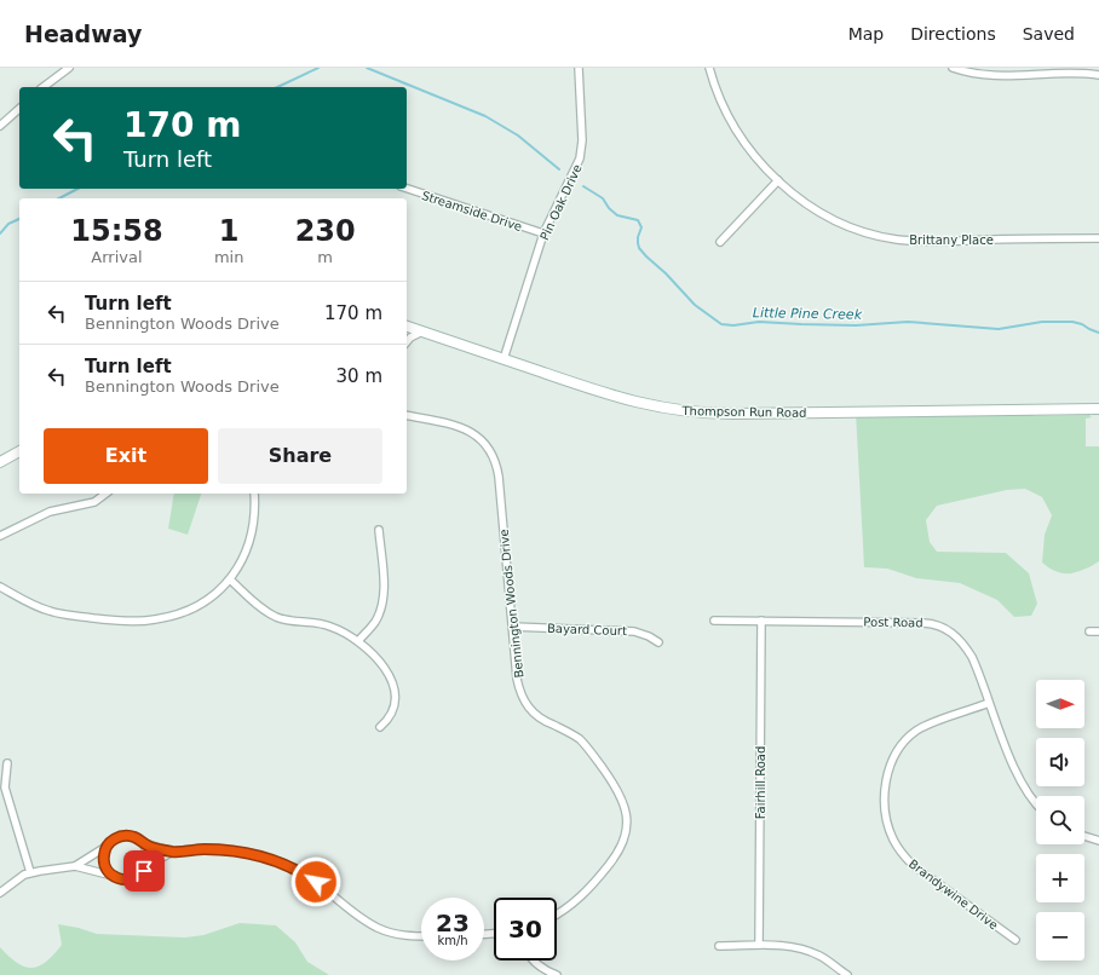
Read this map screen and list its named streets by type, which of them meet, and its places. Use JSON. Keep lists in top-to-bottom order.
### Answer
{
  "streets": {
    "street": [
      "Pin Oak Drive",
      "Streamside Drive",
      "Brittany Place",
      "Thompson Run Road",
      "Bennington Woods Drive",
      "Post Road",
      "Bayard Court",
      "Fairhill Road",
      "Brandywine Drive"
    ]
  },
  "crossings": [
    ["Pin Oak Drive", "Streamside Drive"],
    ["Pin Oak Drive", "Thompson Run Road"],
    ["Bennington Woods Drive", "Bayard Court"],
    ["Post Road", "Fairhill Road"],
    ["Post Road", "Brandywine Drive"]
  ],
  "water": ["Little Pine Creek"],
  "north": "right",
  "page": {
    "header": "Headway",
    "nav": ["Map", "Directions", "Saved"],
    "turn": ["170 m", "Turn left"],
    "eta": [
      "15:58",
      "Arrival",
      "1",
      "min",
      "230",
      "m"
    ],
    "list": [
      {
        "name": "Turn left",
        "note": "Bennington Woods Drive",
        "value": "170 m"
      },
      {
        "name": "Turn left",
        "note": "Bennington Woods Drive",
        "value": "30 m"
      }
    ],
    "buttons": ["Exit", "Share"],
    "map_buttons": ["+", "−"],
    "speed": "23 km/h",
    "limit": "30"
  }
}
